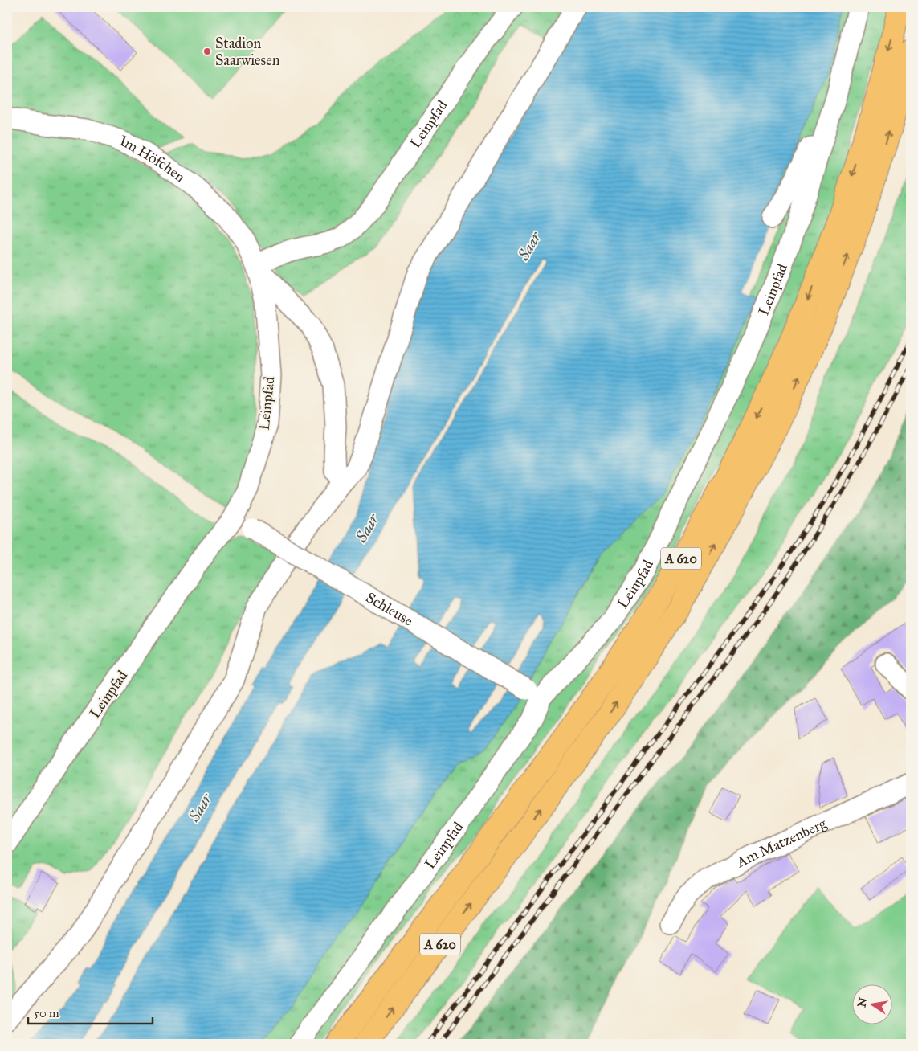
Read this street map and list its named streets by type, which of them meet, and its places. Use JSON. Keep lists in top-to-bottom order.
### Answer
{
  "streets": {
    "highway": ["A 620"],
    "street": [
      "Leinpfad",
      "Im Höfchen",
      "Schleuse",
      "Am Matzenberg"
    ]
  },
  "crossings": [
    ["Leinpfad", "Im Höfchen"],
    ["Leinpfad", "Schleuse"]
  ],
  "water": ["Saar"],
  "places": ["Stadion Saarwiesen"],
  "scale_bar": "50 m",
  "north": "left"
}
